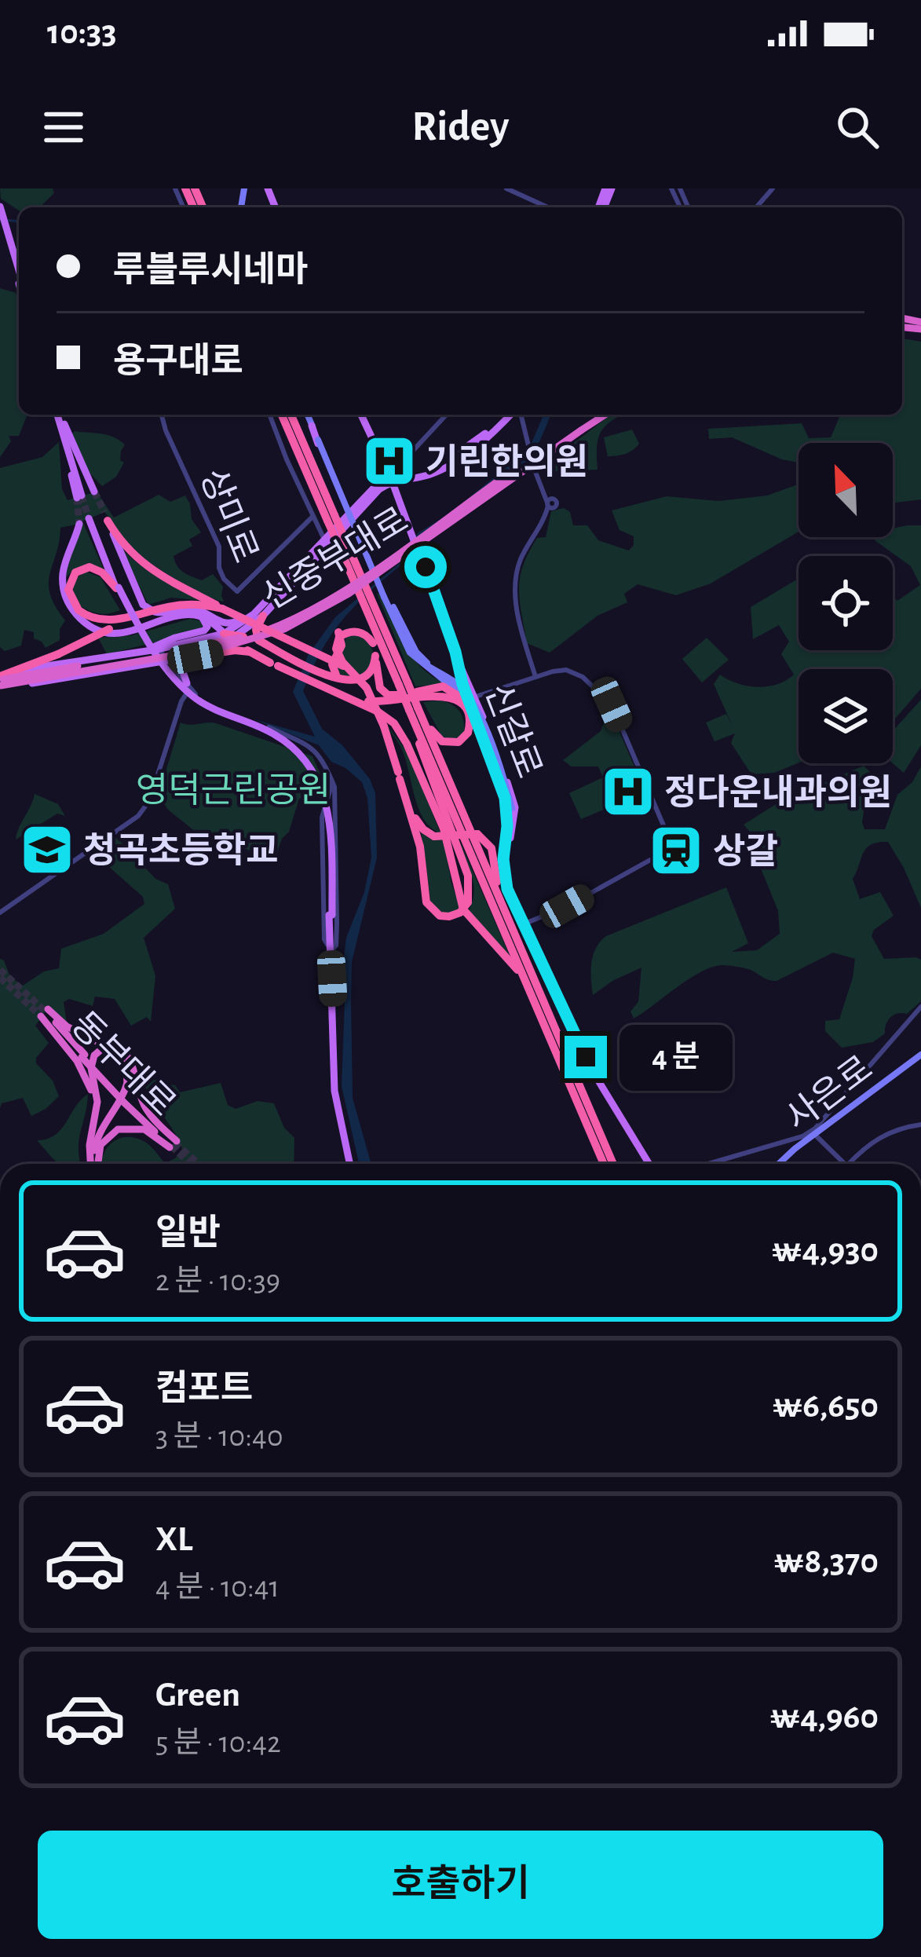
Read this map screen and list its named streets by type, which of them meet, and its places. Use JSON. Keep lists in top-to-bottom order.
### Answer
{
  "streets": {
    "highway": ["신중부대로", "동부대로"],
    "main road": ["신갈로", "사은로"],
    "street": ["상미로"]
  },
  "parks": ["영덕근린공원"],
  "places": {
    "hospital": ["기린한의원", "정다운내과의원"],
    "school or university": ["청곡초등학교"],
    "station": ["상갈"]
  },
  "north": "top left",
  "page": {
    "status": "10:33",
    "header": "Ridey",
    "banner": ["루블루시네마", "용구대로"],
    "bubble": "4 분",
    "list": [
      {
        "name": "일반",
        "note": "2 분 · 10:39",
        "value": "₩4,930"
      },
      {
        "name": "컴포트",
        "note": "3 분 · 10:40",
        "value": "₩6,650"
      },
      {
        "name": "XL",
        "note": "4 분 · 10:41",
        "value": "₩8,370"
      },
      {
        "name": "Green",
        "note": "5 분 · 10:42",
        "value": "₩4,960"
      }
    ],
    "buttons": "호출하기"
  }
}
